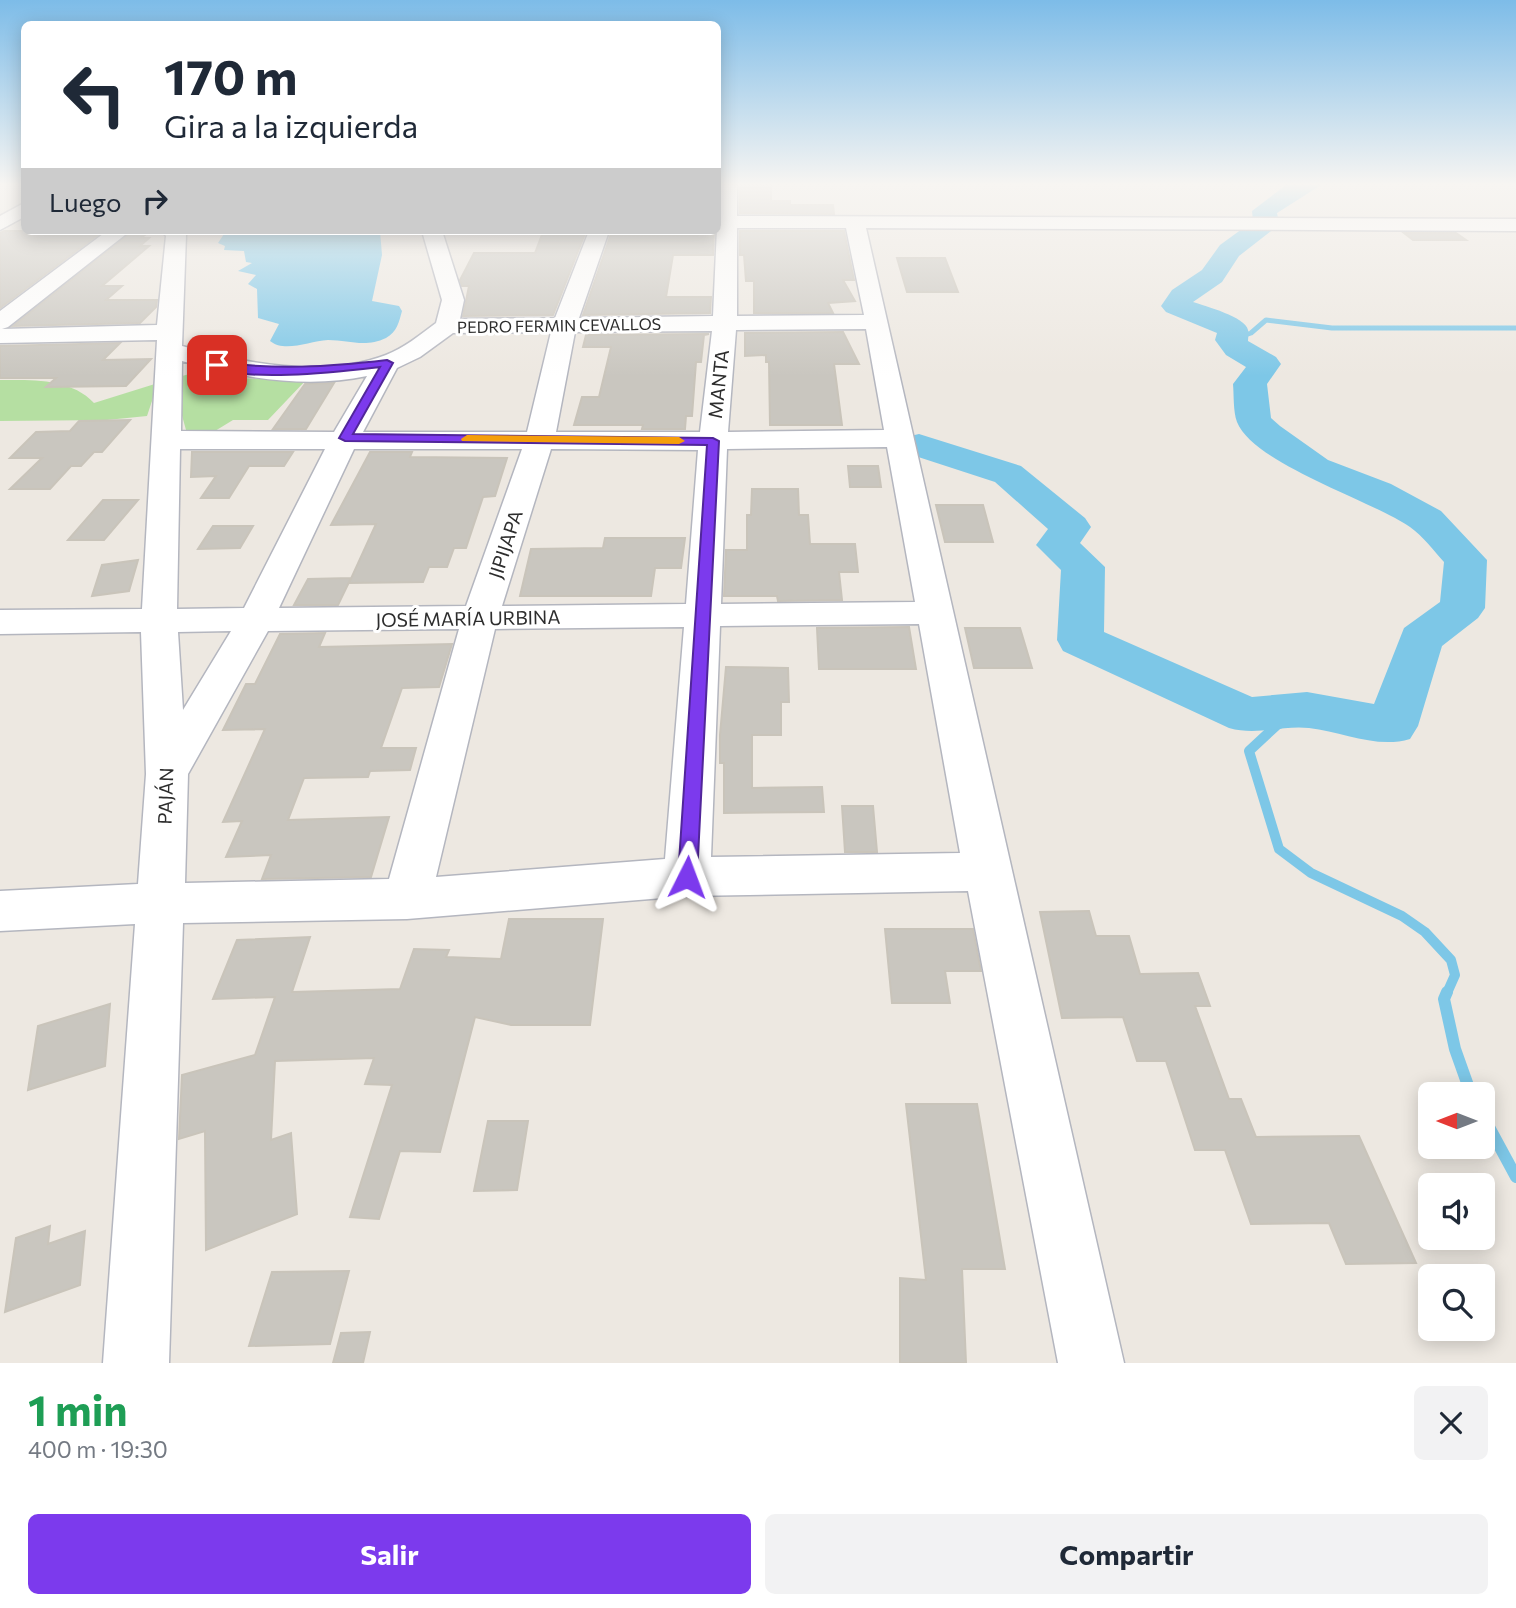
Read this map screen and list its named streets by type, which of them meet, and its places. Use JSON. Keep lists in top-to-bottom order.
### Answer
{
  "streets": {
    "street": [
      "PEDRO FERMIN CEVALLOS",
      "MANTA",
      "JIPIJAPA",
      "JOSÉ MARÍA URBINA",
      "PAJÁN"
    ]
  },
  "crossings": [
    ["PEDRO FERMIN CEVALLOS", "MANTA"],
    ["PEDRO FERMIN CEVALLOS", "JIPIJAPA"],
    ["PEDRO FERMIN CEVALLOS", "PAJÁN"],
    ["MANTA", "JOSÉ MARÍA URBINA"],
    ["JIPIJAPA", "JOSÉ MARÍA URBINA"],
    ["JOSÉ MARÍA URBINA", "PAJÁN"]
  ],
  "north": "left",
  "page": {
    "turn": ["170 m", "Gira a la izquierda"],
    "then": "Luego",
    "heading": ["1 min", "400 m · 19:30"],
    "buttons": ["Salir", "Compartir"]
  }
}
